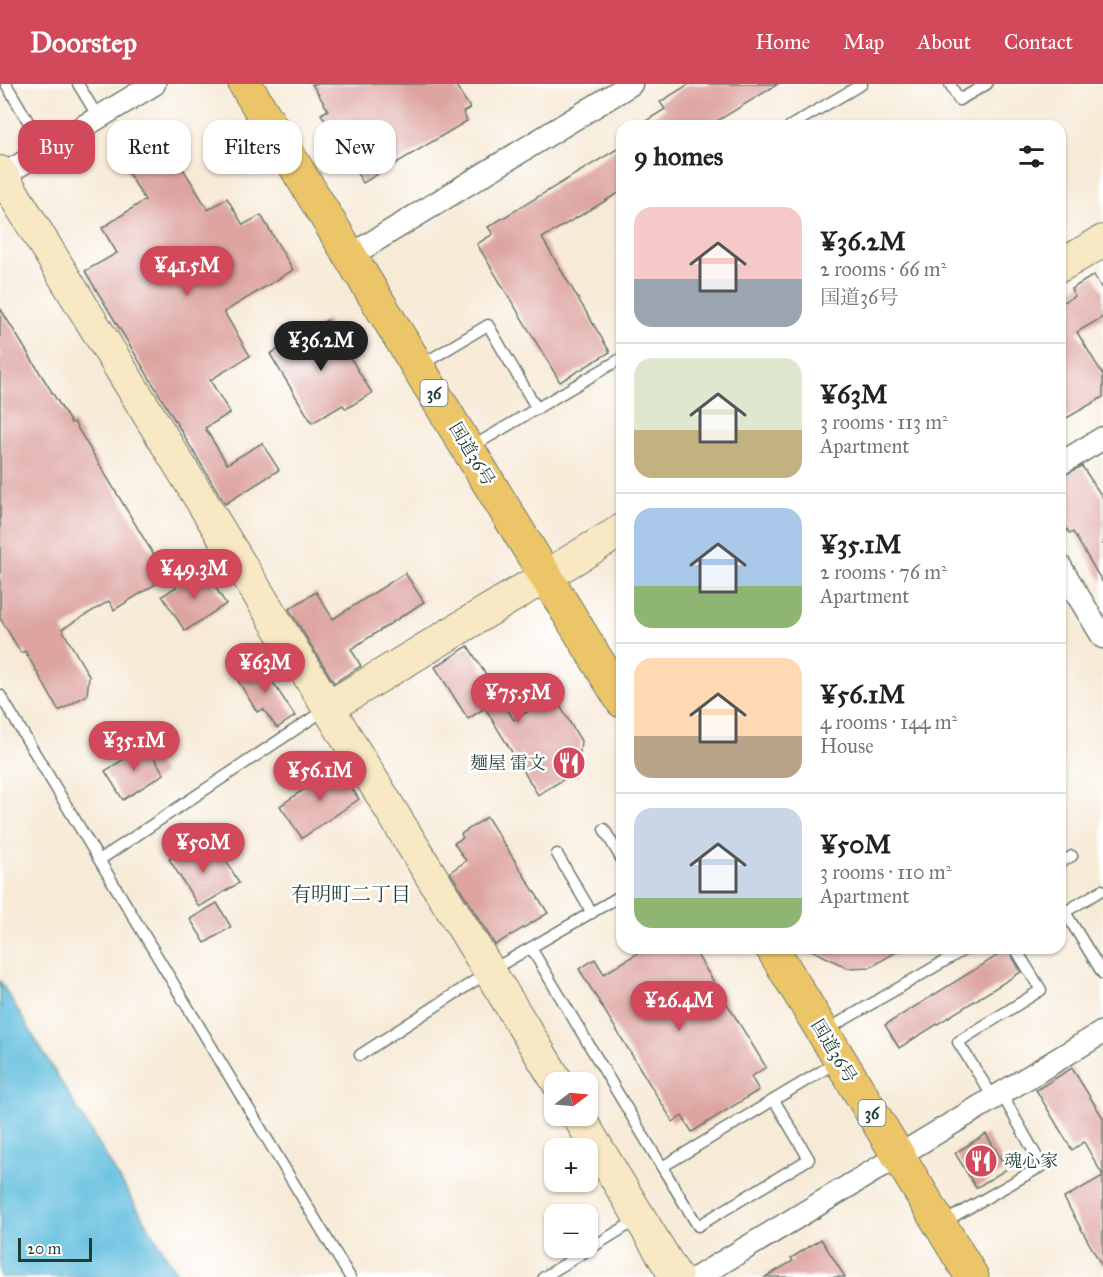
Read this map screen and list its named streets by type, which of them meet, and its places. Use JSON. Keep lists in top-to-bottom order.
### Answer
{
  "streets": {
    "highway": ["36", "国道36号"]
  },
  "districts": ["有明町二丁目"],
  "places": {
    "restaurant": ["麺屋 雷文", "魂心家"]
  },
  "scale_bar": "20 m",
  "north": "right",
  "page": {
    "header": "Doorstep",
    "nav": [
      "Home",
      "Map",
      "About",
      "Contact"
    ],
    "chip": [
      "Buy",
      "Rent",
      "Filters",
      "New"
    ],
    "heading": "9 homes",
    "list": [
      {
        "name": "¥36.2M",
        "note": "2 rooms · 66 m² · 国道36号"
      },
      {
        "name": "¥63M",
        "note": "3 rooms · 113 m² · Apartment"
      },
      {
        "name": "¥35.1M",
        "note": "2 rooms · 76 m² · Apartment"
      },
      {
        "name": "¥56.1M",
        "note": "4 rooms · 144 m² · House"
      },
      {
        "name": "¥50M",
        "note": "3 rooms · 110 m² · Apartment"
      }
    ],
    "price": [
      "¥41.5M",
      "¥36.2M",
      "¥49.3M",
      "¥63M",
      "¥75.5M",
      "¥35.1M",
      "¥56.1M",
      "¥50M",
      "¥26.4M"
    ],
    "map_buttons": ["+", "−"],
    "scale": "20 m"
  }
}
